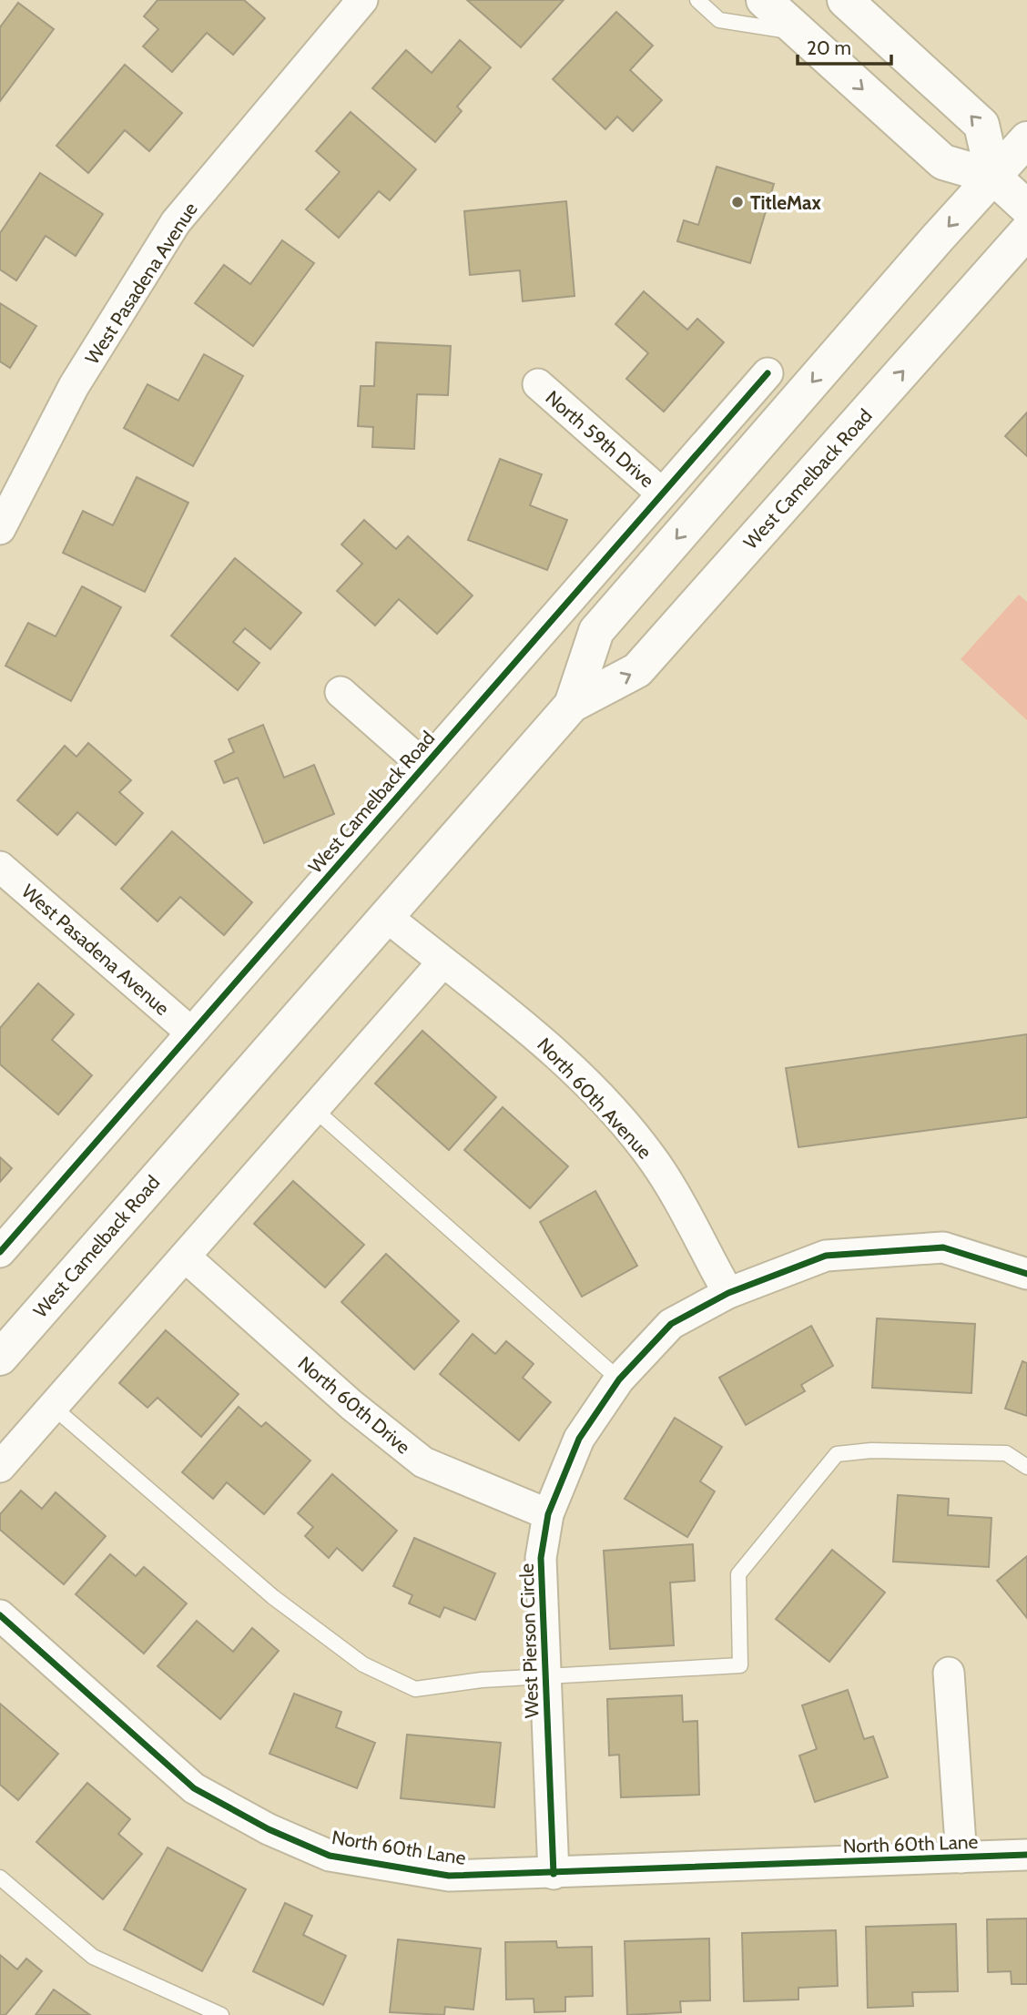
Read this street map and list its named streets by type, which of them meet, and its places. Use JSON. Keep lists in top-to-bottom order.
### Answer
{
  "streets": {
    "main road": ["West Camelback Road"],
    "street": [
      "West Pasadena Avenue",
      "North 59th Drive",
      "North 60th Avenue",
      "North 60th Drive",
      "West Pierson Circle",
      "North 60th Lane"
    ]
  },
  "crossings": [
    ["West Pasadena Avenue", "West Camelback Road"],
    ["North 59th Drive", "West Camelback Road"],
    ["West Camelback Road", "North 60th Avenue"],
    ["North 60th Avenue", "West Pierson Circle"],
    ["North 60th Drive", "West Pierson Circle"],
    ["West Pierson Circle", "North 60th Lane"]
  ],
  "places": ["TitleMax"],
  "scale_bar": "20 m"
}
